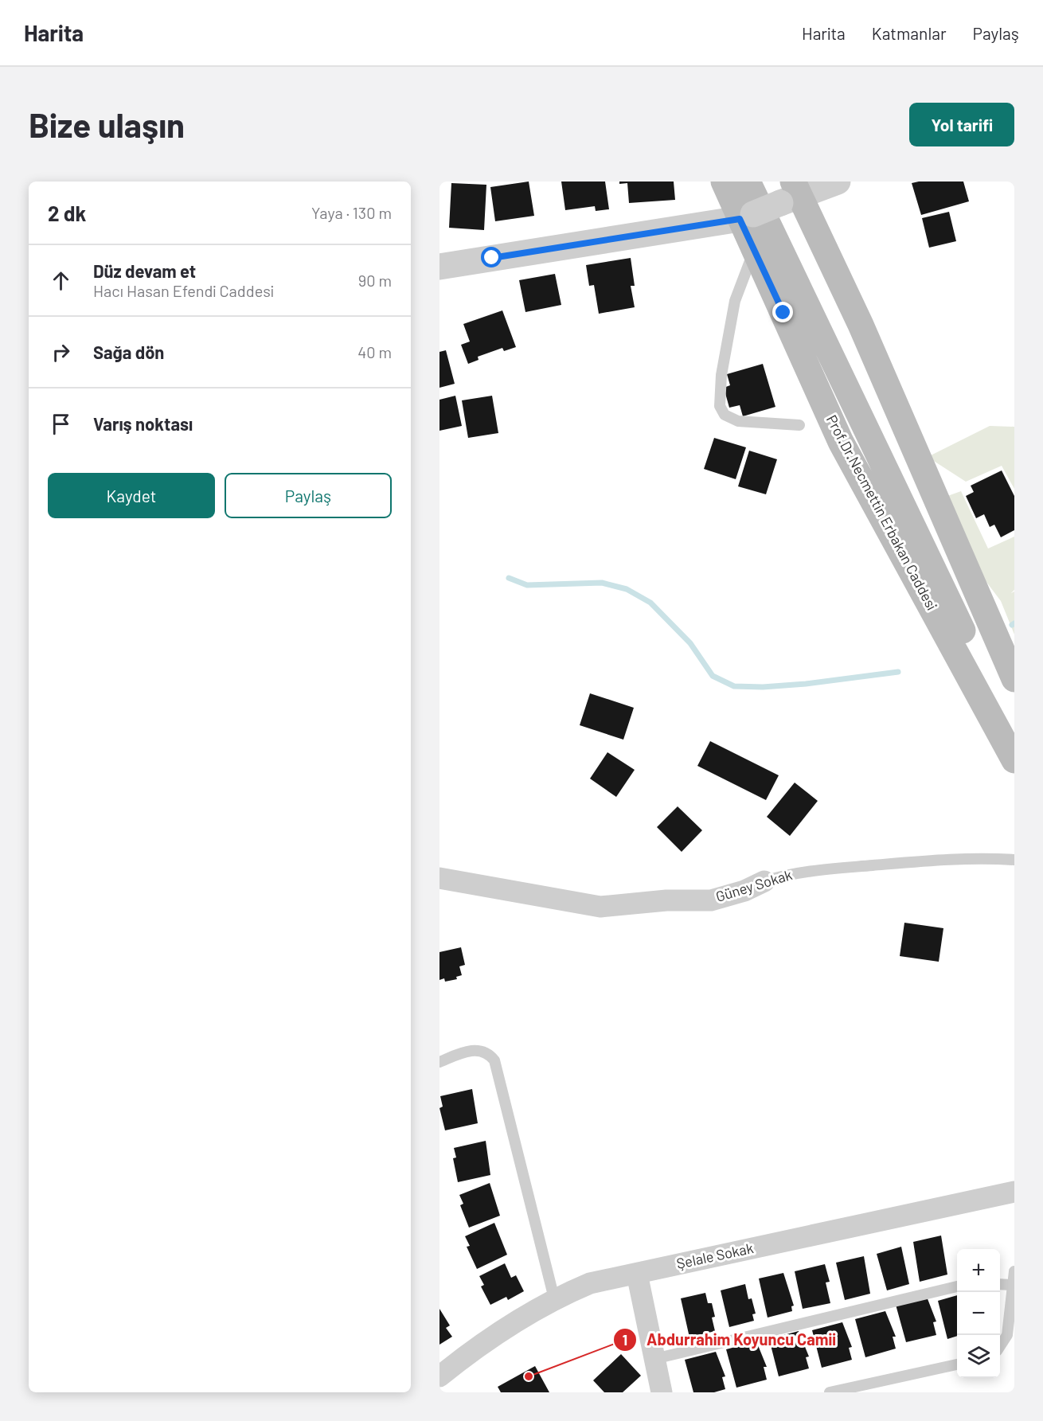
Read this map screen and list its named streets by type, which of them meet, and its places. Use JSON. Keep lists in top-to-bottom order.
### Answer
{
  "streets": {
    "main road": ["Prof.Dr.Necmettin Erbakan Caddesi"],
    "street": ["Güney Sokak", "Şelale Sokak"]
  },
  "places": ["Abdurrahim Koyuncu Camii"],
  "page": {
    "header": "Harita",
    "nav": ["Harita", "Katmanlar", "Paylaş"],
    "buttons": [
      "Yol tarifi",
      ["Kaydet", "Paylaş"]
    ],
    "title": "Bize ulaşın",
    "heading": ["2 dk", "Yaya · 130 m"],
    "list": [
      ["Düz devam et", "Hacı Hasan Efendi Caddesi", "90 m"],
      ["Sağa dön", "40 m"],
      "Varış noktası"
    ],
    "map_buttons": ["+", "−"]
  }
}
